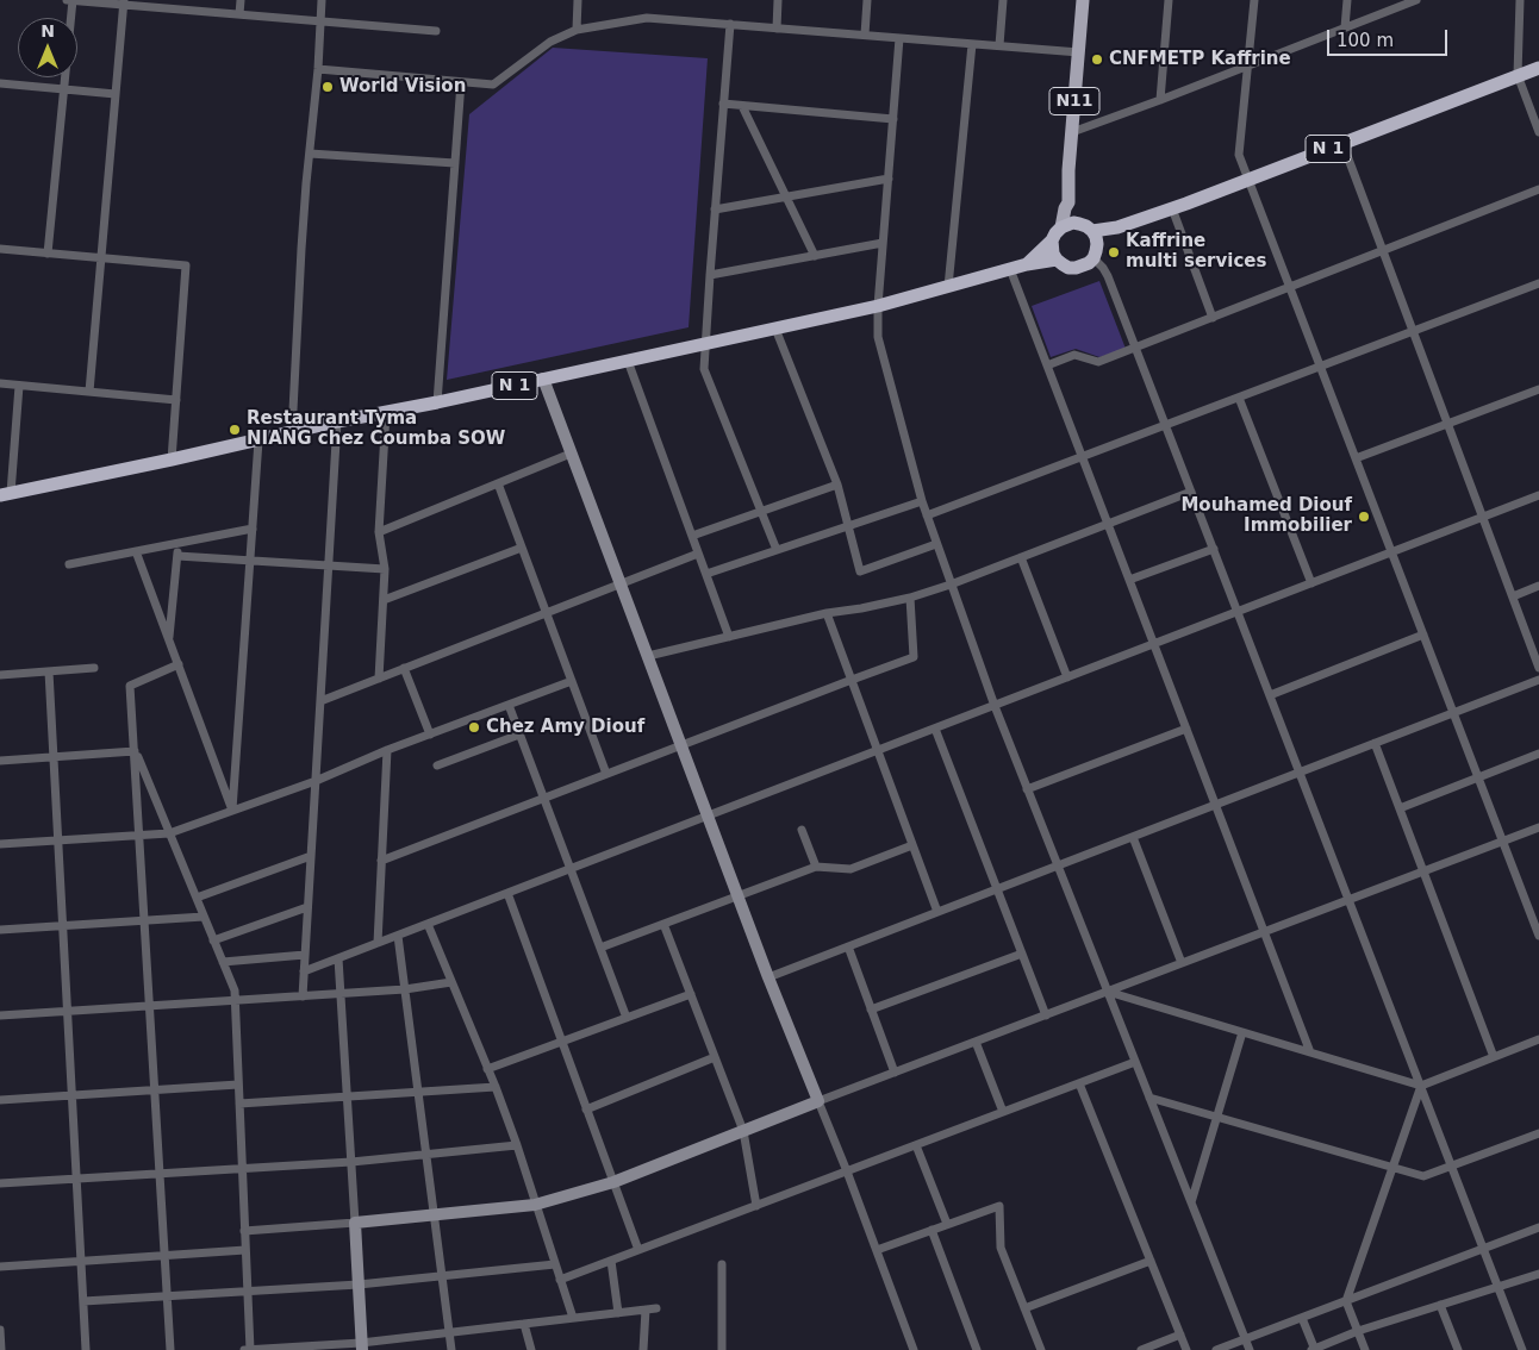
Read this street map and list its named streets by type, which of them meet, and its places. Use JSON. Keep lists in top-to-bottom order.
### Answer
{
  "streets": {
    "highway": ["N 1"],
    "main road": ["N11"]
  },
  "places": [
    "CNFMETP Kaffrine",
    "World Vision",
    "Kaffrine multi services",
    "Restaurant Tyma NIANG chez Coumba SOW",
    "Mouhamed Diouf Immobilier",
    "Chez Amy Diouf"
  ],
  "scale_bar": "100 m",
  "north": "top"
}
